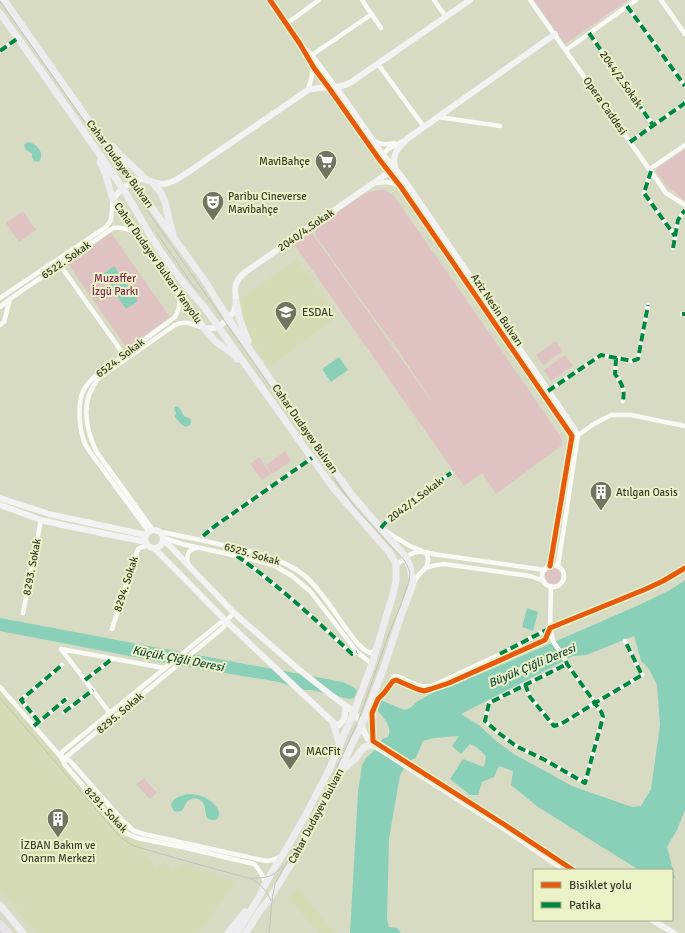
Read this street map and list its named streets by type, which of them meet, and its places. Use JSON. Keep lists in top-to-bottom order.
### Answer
{
  "streets": {
    "main road": ["Cahar Dudayev Bulvarı"],
    "street": [
      "2044/2.Sokak",
      "Opera Caddesi",
      "2040/4.Sokak",
      "6522. Sokak",
      "Cahar Dudayev Bulvarı Yanyolu",
      "Aziz Nesin Bulvarı",
      "6524. Sokak",
      "2042/1.Sokak",
      "6525. Sokak",
      "8293. Sokak",
      "8294. Sokak",
      "8295. Sokak",
      "8291. Sokak"
    ]
  },
  "crossings": [
    ["Cahar Dudayev Bulvarı", "2042/1.Sokak"],
    ["Cahar Dudayev Bulvarı", "6525. Sokak"],
    ["Cahar Dudayev Bulvarı", "8291. Sokak"],
    ["2040/4.Sokak", "Aziz Nesin Bulvarı"],
    ["6522. Sokak", "Cahar Dudayev Bulvarı Yanyolu"],
    ["Cahar Dudayev Bulvarı Yanyolu", "6524. Sokak"],
    ["6524. Sokak", "6525. Sokak"],
    ["6524. Sokak", "8294. Sokak"],
    ["6525. Sokak", "8294. Sokak"],
    ["8295. Sokak", "8291. Sokak"]
  ],
  "water": ["Küçük Çiğli Deresi", "Büyük Çiğli Deresi"],
  "parks": ["Muzaffer İzgü Parkı"],
  "places": {
    "supermarket": ["MaviBahçe"],
    "theatre": ["Paribu Cineverse Mavibahçe"],
    "school or university": ["ESDAL"],
    "building": ["Atılgan Oasis", "İZBAN Bakım ve Onarım Merkezi"],
    "sports": ["MACFit"]
  },
  "legend": ["Bisiklet yolu", "Patika"]
}
